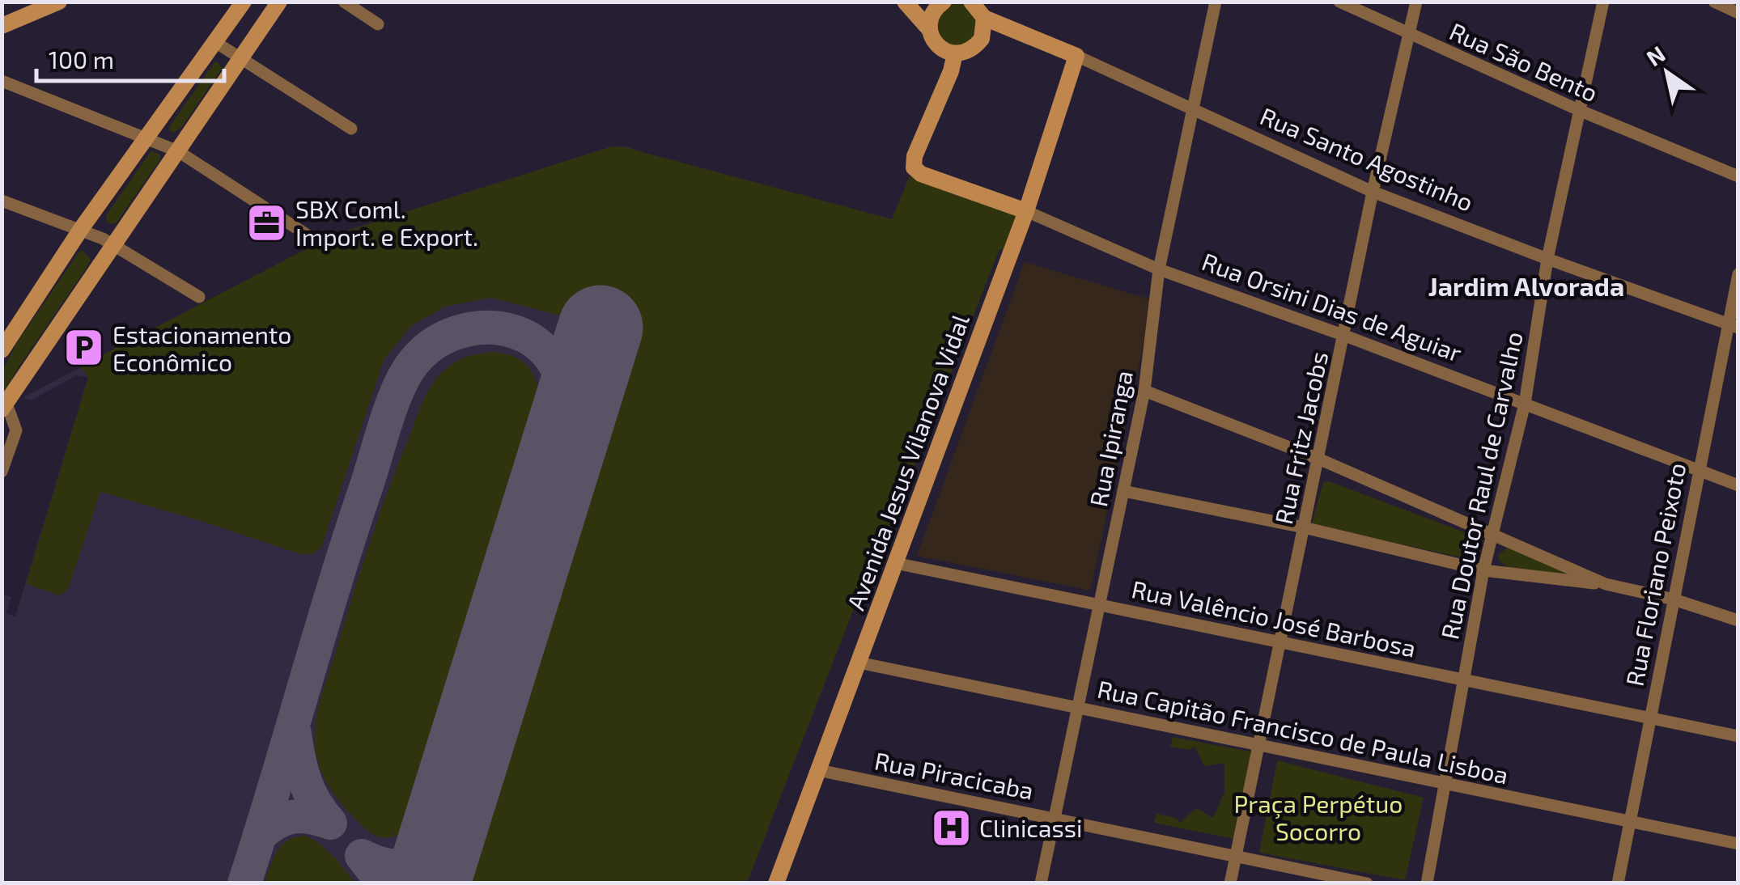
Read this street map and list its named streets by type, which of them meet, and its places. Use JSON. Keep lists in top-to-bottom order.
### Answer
{
  "streets": {
    "street": [
      "Rua São Bento",
      "Rua Santo Agostinho",
      "Rua Orsini Dias de Aguiar",
      "Rua Fritz Jacobs",
      "Rua Ipiranga",
      "Avenida Jesus Vilanova Vidal",
      "Rua Doutor Raul de Carvalho",
      "Rua Floriano Peixoto",
      "Rua Valêncio José Barbosa",
      "Rua Capitão Francisco de Paula Lisboa",
      "Rua Piracicaba"
    ]
  },
  "crossings": [
    ["Rua São Bento", "Rua Fritz Jacobs"],
    ["Rua São Bento", "Rua Doutor Raul de Carvalho"],
    ["Rua Santo Agostinho", "Rua Fritz Jacobs"],
    ["Rua Santo Agostinho", "Rua Ipiranga"],
    ["Rua Santo Agostinho", "Avenida Jesus Vilanova Vidal"],
    ["Rua Santo Agostinho", "Rua Doutor Raul de Carvalho"],
    ["Rua Santo Agostinho", "Rua Floriano Peixoto"],
    ["Rua Orsini Dias de Aguiar", "Rua Fritz Jacobs"],
    ["Rua Orsini Dias de Aguiar", "Rua Ipiranga"],
    ["Rua Orsini Dias de Aguiar", "Avenida Jesus Vilanova Vidal"],
    ["Rua Orsini Dias de Aguiar", "Rua Doutor Raul de Carvalho"],
    ["Rua Orsini Dias de Aguiar", "Rua Floriano Peixoto"],
    ["Rua Fritz Jacobs", "Rua Valêncio José Barbosa"],
    ["Rua Fritz Jacobs", "Rua Capitão Francisco de Paula Lisboa"],
    ["Rua Fritz Jacobs", "Rua Piracicaba"],
    ["Rua Ipiranga", "Rua Valêncio José Barbosa"],
    ["Rua Ipiranga", "Rua Capitão Francisco de Paula Lisboa"],
    ["Rua Ipiranga", "Rua Piracicaba"],
    ["Avenida Jesus Vilanova Vidal", "Rua Valêncio José Barbosa"],
    ["Avenida Jesus Vilanova Vidal", "Rua Capitão Francisco de Paula Lisboa"],
    ["Avenida Jesus Vilanova Vidal", "Rua Piracicaba"],
    ["Rua Doutor Raul de Carvalho", "Rua Valêncio José Barbosa"],
    ["Rua Doutor Raul de Carvalho", "Rua Capitão Francisco de Paula Lisboa"],
    ["Rua Floriano Peixoto", "Rua Valêncio José Barbosa"],
    ["Rua Floriano Peixoto", "Rua Capitão Francisco de Paula Lisboa"]
  ],
  "districts": ["Jardim Alvorada"],
  "parks": ["Praça Perpétuo Socorro"],
  "places": {
    "office": ["SBX Coml. Import. e Export."],
    "parking": ["Estacionamento Econômico"],
    "hospital": ["Clinicassi"]
  },
  "scale_bar": "100 m",
  "north": "top left"
}
